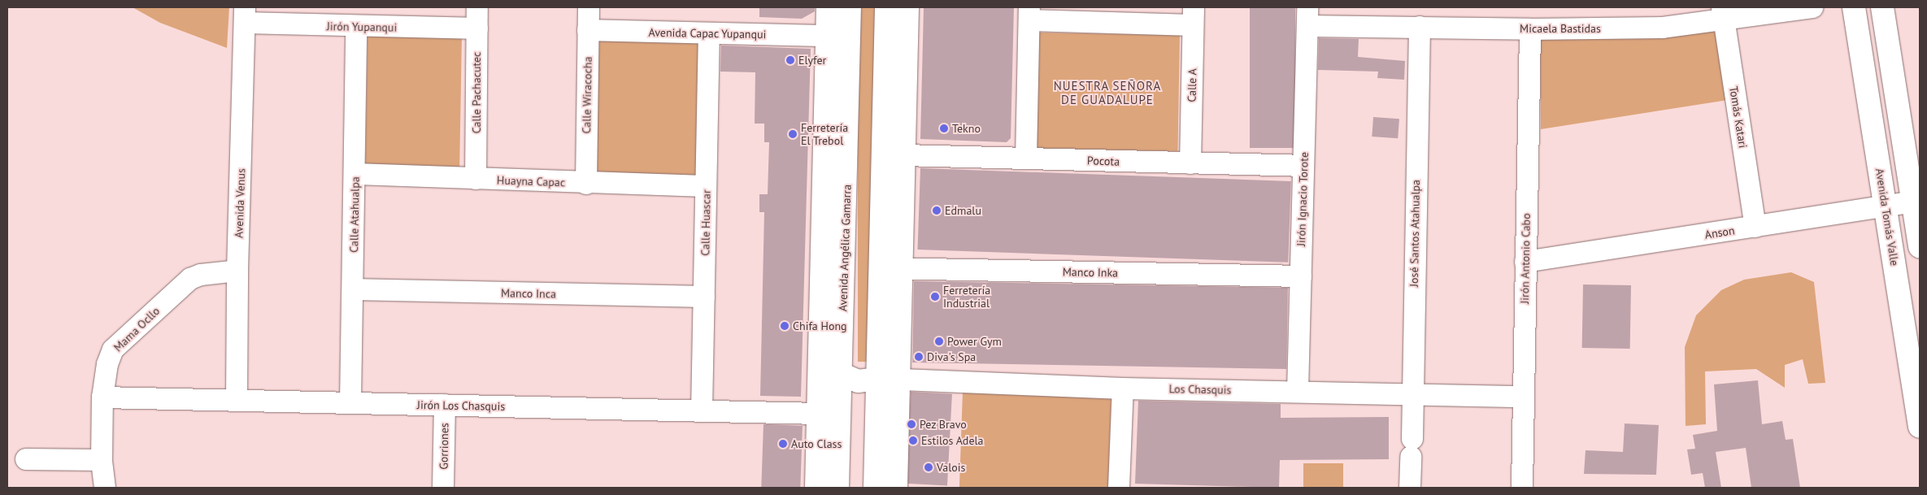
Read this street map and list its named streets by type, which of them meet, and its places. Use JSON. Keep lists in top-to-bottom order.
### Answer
{
  "streets": {
    "main road": ["Avenida Tomás Valle", "Avenida Angélica Gamarra"],
    "street": [
      "Jirón Yupanqui",
      "Micaela Bastidas",
      "Avenida Capac Yupanqui",
      "Calle A",
      "Calle Pachacutec",
      "Calle Wiracocha",
      "Tomás Katari",
      "Pocota",
      "Huayna Capac",
      "Jirón Ignacio Torote",
      "Avenida Venus",
      "Calle Atahualpa",
      "Calle Huascar",
      "Anson",
      "José Santos Atahualpa",
      "Jirón Antonio Cabo",
      "Manco Inka",
      "Manco Inca",
      "Mama Ocllo",
      "Los Chasquis",
      "Jirón Los Chasquis",
      "Gorriones"
    ]
  },
  "crossings": [
    ["Jirón Yupanqui", "Calle Pachacutec"],
    ["Jirón Yupanqui", "Avenida Venus"],
    ["Jirón Yupanqui", "Calle Atahualpa"],
    ["Micaela Bastidas", "Tomás Katari"],
    ["Micaela Bastidas", "Jirón Ignacio Torote"],
    ["Micaela Bastidas", "José Santos Atahualpa"],
    ["Micaela Bastidas", "Jirón Antonio Cabo"],
    ["Avenida Capac Yupanqui", "Calle Wiracocha"],
    ["Avenida Capac Yupanqui", "Calle Huascar"],
    ["Avenida Capac Yupanqui", "Avenida Angélica Gamarra"],
    ["Calle A", "Pocota"],
    ["Calle Pachacutec", "Huayna Capac"],
    ["Calle Wiracocha", "Huayna Capac"],
    ["Tomás Katari", "Anson"],
    ["Pocota", "Jirón Ignacio Torote"],
    ["Huayna Capac", "Calle Atahualpa"],
    ["Huayna Capac", "Calle Huascar"],
    ["Jirón Ignacio Torote", "Manco Inka"],
    ["Jirón Ignacio Torote", "Los Chasquis"],
    ["Avenida Venus", "Mama Ocllo"],
    ["Avenida Venus", "Jirón Los Chasquis"],
    ["Calle Atahualpa", "Manco Inca"],
    ["Calle Atahualpa", "Jirón Los Chasquis"],
    ["Avenida Tomás Valle", "Anson"],
    ["Calle Huascar", "Manco Inca"],
    ["Calle Huascar", "Jirón Los Chasquis"],
    ["Anson", "Jirón Antonio Cabo"],
    ["José Santos Atahualpa", "Los Chasquis"],
    ["Avenida Angélica Gamarra", "Jirón Los Chasquis"],
    ["Jirón Antonio Cabo", "Los Chasquis"],
    ["Mama Ocllo", "Jirón Los Chasquis"],
    ["Jirón Los Chasquis", "Gorriones"]
  ],
  "districts": ["NUESTRA SEÑORA DE GUADALUPE"],
  "places": [
    "Elyfer",
    "Tekno",
    "Ferretería El Trebol",
    "Edmalu",
    "Ferretería Industrial",
    "Chifa Hong",
    "Power Gym",
    "Diva's Spa",
    "Pez Bravo",
    "Estilos Adela",
    "Auto Class",
    "Valois"
  ]
}
